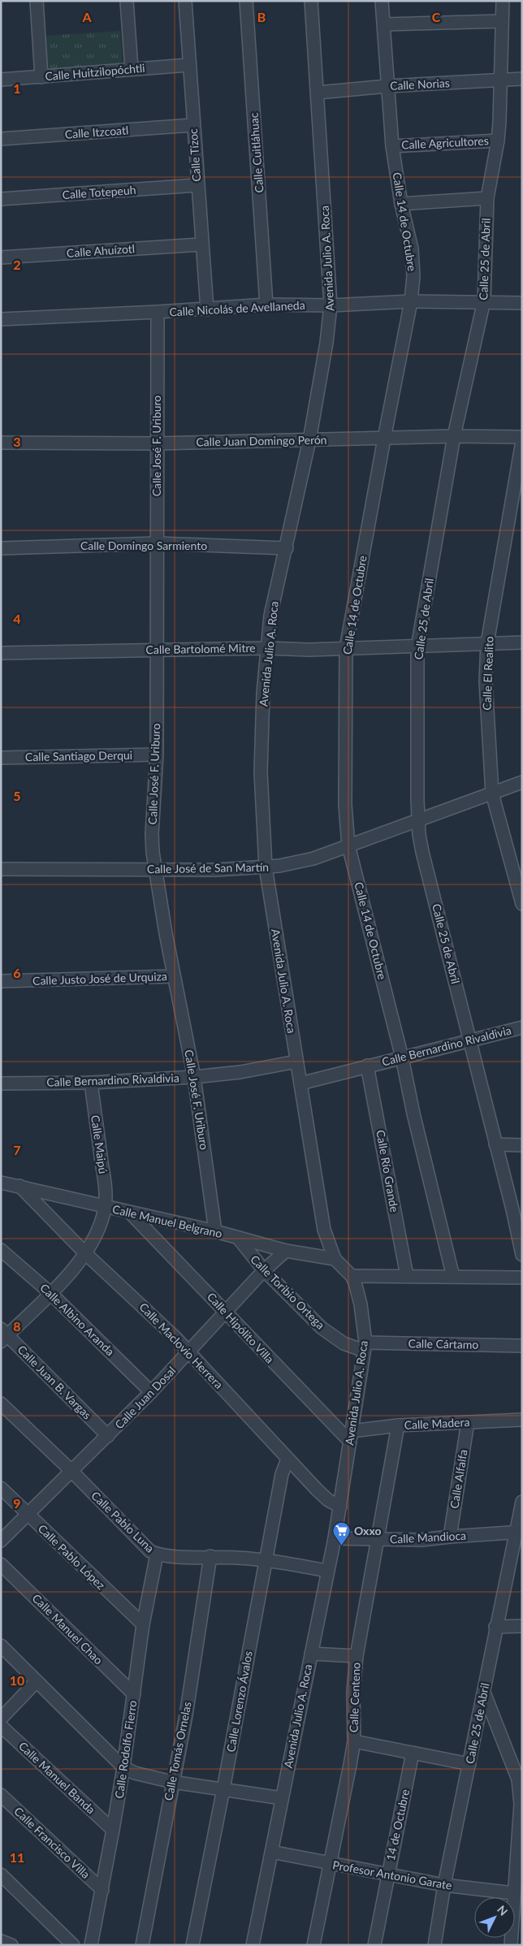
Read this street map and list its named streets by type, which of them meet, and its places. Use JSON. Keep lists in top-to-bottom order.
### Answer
{
  "streets": {
    "street": [
      "Calle Huitzilopóchtli",
      "Calle Norias",
      "Calle Itzcoatl",
      "Calle Agricultores",
      "Calle Cuitláhuac",
      "Calle Tízoc",
      "Calle Totepeuh",
      "Calle 14 de Octubre",
      "Calle Ahuízotl",
      "Avenida Julio A. Roca",
      "Calle 25 de Abril",
      "Calle Nicolás de Avellaneda",
      "Calle Juan Domingo Perón",
      "Calle José F. Uriburo",
      "Calle Domingo Sarmiento",
      "Calle Bartolomé Mitre",
      "Calle El Realito",
      "Calle Santiago Derqui",
      "Calle José de San Martín",
      "Calle Justo José de Urquiza",
      "Calle Bernardino Rivaldivia",
      "Calle Maipú",
      "Calle Río Grande",
      "Calle Manuel Belgrano",
      "Calle Toribio Ortega",
      "Calle Albino Aranda",
      "Calle Hipólito Villa",
      "Calle Cártamo",
      "Calle Maclovio Herrera",
      "Calle Juan B. Vargas",
      "Calle Juan Dosal",
      "Calle Madera",
      "Calle Alfalfa",
      "Calle Pablo Luna",
      "Calle Mandioca",
      "Calle Pablo López",
      "Calle Manuel Chao",
      "Calle Centeno",
      "Calle Lorenzo Ávalos",
      "Calle Rodolfo Fierro",
      "Calle Tomás Ornelas",
      "Calle Manuel Banda",
      "14 de Octubre",
      "Calle Francisco Villa",
      "Profesor Antonio Garate"
    ]
  },
  "crossings": [
    ["Calle Huitzilopóchtli", "Calle Tízoc"],
    ["Calle Norias", "Calle 14 de Octubre"],
    ["Calle Norias", "Avenida Julio A. Roca"],
    ["Calle Norias", "Calle 25 de Abril"],
    ["Calle Itzcoatl", "Calle Tízoc"],
    ["Calle Agricultores", "Calle 14 de Octubre"],
    ["Calle Agricultores", "Calle 25 de Abril"],
    ["Calle Cuitláhuac", "Calle Nicolás de Avellaneda"],
    ["Calle Tízoc", "Calle Totepeuh"],
    ["Calle Tízoc", "Calle Ahuízotl"],
    ["Calle Tízoc", "Calle Nicolás de Avellaneda"],
    ["Calle 14 de Octubre", "Calle Nicolás de Avellaneda"],
    ["Calle 14 de Octubre", "Calle Juan Domingo Perón"],
    ["Calle 14 de Octubre", "Calle Bartolomé Mitre"],
    ["Calle 14 de Octubre", "Calle José de San Martín"],
    ["Calle 14 de Octubre", "Calle Bernardino Rivaldivia"],
    ["Avenida Julio A. Roca", "Calle Nicolás de Avellaneda"],
    ["Avenida Julio A. Roca", "Calle Juan Domingo Perón"],
    ["Avenida Julio A. Roca", "Calle Domingo Sarmiento"],
    ["Avenida Julio A. Roca", "Calle Bartolomé Mitre"],
    ["Avenida Julio A. Roca", "Calle José de San Martín"],
    ["Avenida Julio A. Roca", "Calle Bernardino Rivaldivia"],
    ["Avenida Julio A. Roca", "Calle Manuel Belgrano"],
    ["Avenida Julio A. Roca", "Calle Toribio Ortega"],
    ["Avenida Julio A. Roca", "Calle Hipólito Villa"],
    ["Avenida Julio A. Roca", "Calle Cártamo"],
    ["Avenida Julio A. Roca", "Calle Maclovio Herrera"],
    ["Avenida Julio A. Roca", "Calle Madera"],
    ["Avenida Julio A. Roca", "Calle Pablo Luna"],
    ["Avenida Julio A. Roca", "Calle Mandioca"],
    ["Avenida Julio A. Roca", "Profesor Antonio Garate"],
    ["Calle 25 de Abril", "Calle Nicolás de Avellaneda"],
    ["Calle 25 de Abril", "Calle Juan Domingo Perón"],
    ["Calle 25 de Abril", "Calle Bartolomé Mitre"],
    ["Calle 25 de Abril", "Calle José de San Martín"],
    ["Calle 25 de Abril", "Calle Bernardino Rivaldivia"],
    ["Calle 25 de Abril", "Calle Mandioca"],
    ["Calle 25 de Abril", "Profesor Antonio Garate"],
    ["Calle Nicolás de Avellaneda", "Calle José F. Uriburo"],
    ["Calle Juan Domingo Perón", "Calle José F. Uriburo"],
    ["Calle José F. Uriburo", "Calle Domingo Sarmiento"],
    ["Calle José F. Uriburo", "Calle Bartolomé Mitre"],
    ["Calle José F. Uriburo", "Calle Santiago Derqui"],
    ["Calle José F. Uriburo", "Calle José de San Martín"],
    ["Calle José F. Uriburo", "Calle Justo José de Urquiza"],
    ["Calle José F. Uriburo", "Calle Bernardino Rivaldivia"],
    ["Calle José F. Uriburo", "Calle Manuel Belgrano"],
    ["Calle Bartolomé Mitre", "Calle El Realito"],
    ["Calle El Realito", "Calle José de San Martín"],
    ["Calle Bernardino Rivaldivia", "Calle Maipú"],
    ["Calle Bernardino Rivaldivia", "Calle Río Grande"],
    ["Calle Maipú", "Calle Manuel Belgrano"],
    ["Calle Maipú", "Calle Albino Aranda"],
    ["Calle Maipú", "Calle Maclovio Herrera"],
    ["Calle Maipú", "Calle Juan B. Vargas"],
    ["Calle Manuel Belgrano", "Calle Toribio Ortega"],
    ["Calle Manuel Belgrano", "Calle Hipólito Villa"],
    ["Calle Manuel Belgrano", "Calle Maclovio Herrera"],
    ["Calle Manuel Belgrano", "Calle Juan Dosal"],
    ["Calle Toribio Ortega", "Calle Cártamo"],
    ["Calle Toribio Ortega", "Calle Juan Dosal"],
    ["Calle Albino Aranda", "Calle Juan Dosal"],
    ["Calle Hipólito Villa", "Calle Juan Dosal"],
    ["Calle Hipólito Villa", "Calle Madera"],
    ["Calle Maclovio Herrera", "Calle Juan Dosal"],
    ["Calle Maclovio Herrera", "Calle Lorenzo Ávalos"],
    ["Calle Juan B. Vargas", "Calle Juan Dosal"],
    ["Calle Juan Dosal", "Calle Pablo Luna"],
    ["Calle Juan Dosal", "Calle Pablo López"],
    ["Calle Madera", "Calle Alfalfa"],
    ["Calle Madera", "Calle Centeno"],
    ["Calle Alfalfa", "Calle Mandioca"],
    ["Calle Pablo Luna", "Calle Lorenzo Ávalos"],
    ["Calle Pablo Luna", "Calle Rodolfo Fierro"],
    ["Calle Pablo Luna", "Calle Tomás Ornelas"],
    ["Calle Mandioca", "Calle Centeno"],
    ["Calle Pablo López", "Calle Rodolfo Fierro"],
    ["Calle Manuel Chao", "Calle Rodolfo Fierro"],
    ["Calle Centeno", "Profesor Antonio Garate"],
    ["Calle Rodolfo Fierro", "Calle Manuel Banda"],
    ["Calle Rodolfo Fierro", "Calle Francisco Villa"],
    ["14 de Octubre", "Profesor Antonio Garate"]
  ],
  "places": {
    "supermarket": ["Oxxo"]
  },
  "north": "top right",
  "grid": {
    "columns": ["A", "B", "C"],
    "rows": [
      "1",
      "2",
      "3",
      "4",
      "5",
      "6",
      "7",
      "8",
      "9",
      "10",
      "11"
    ]
  }
}
